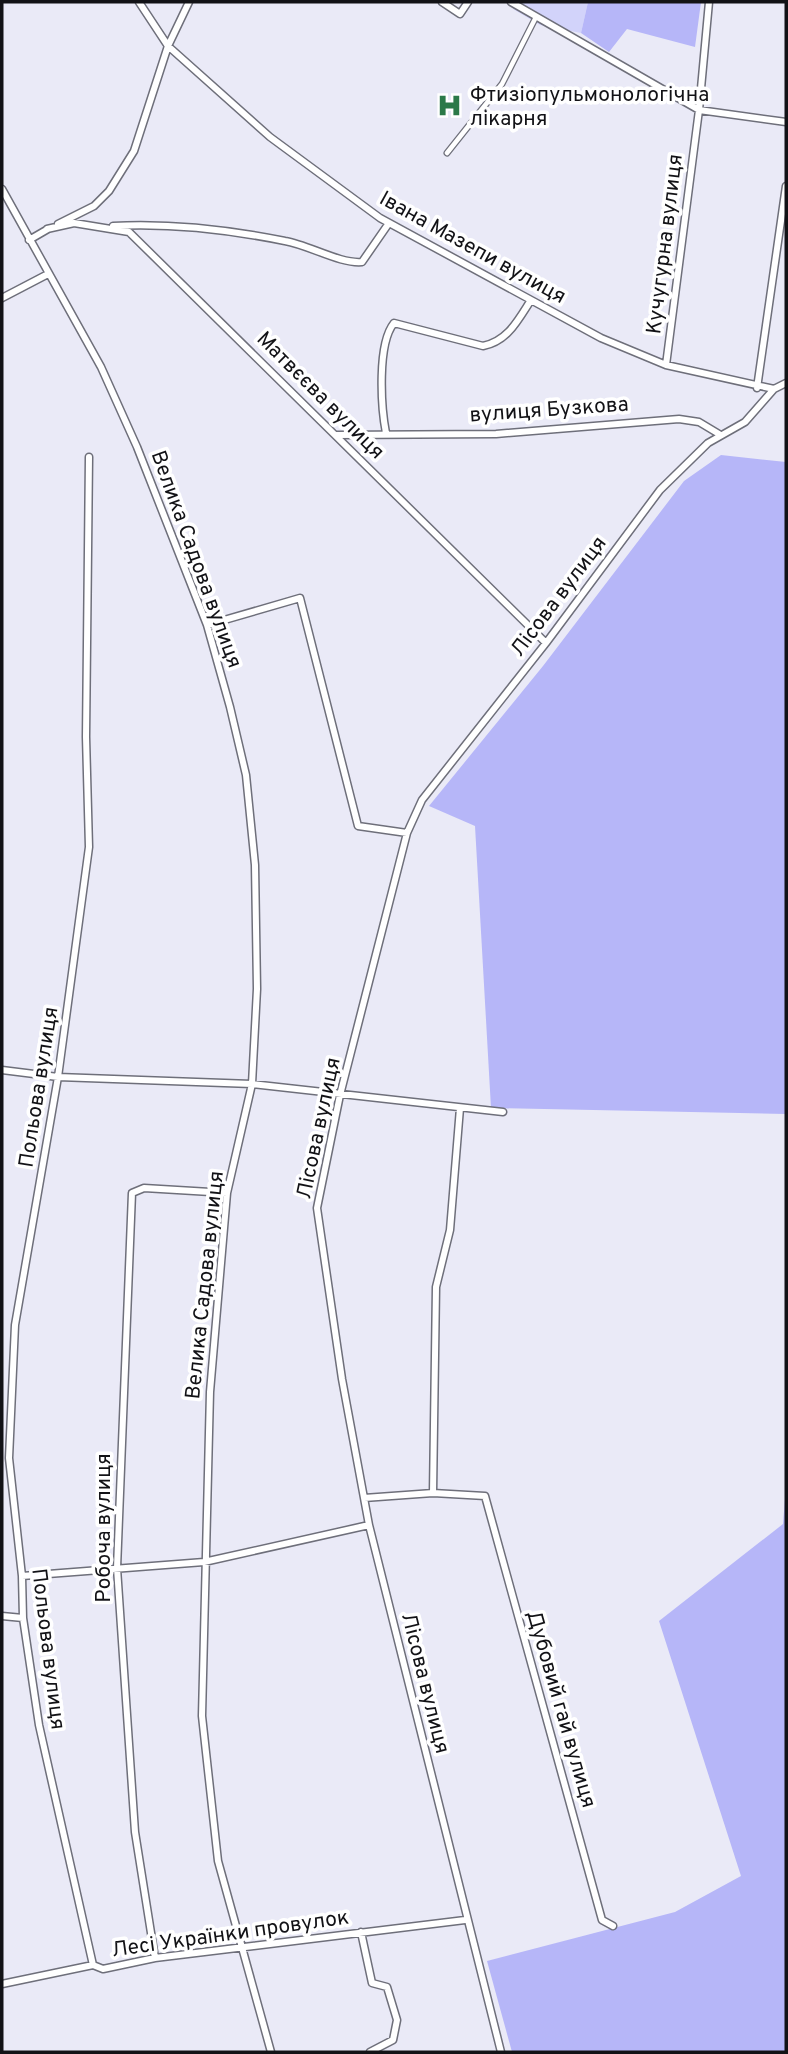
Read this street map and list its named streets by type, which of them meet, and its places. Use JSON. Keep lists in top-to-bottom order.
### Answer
{
  "streets": {
    "street": [
      "Кучугурна вулиця",
      "Івана Мазепи вулиця",
      "Матвєєва вулиця",
      "вулиця Бузкова",
      "Велика Садова вулиця",
      "Лісова вулиця",
      "Польова вулиця",
      "Робоча вулиця",
      "Дубовий гай вулиця",
      "Лесі Українки провулок"
    ]
  },
  "crossings": [
    ["Кучугурна вулиця", "Івана Мазепи вулиця"],
    ["Івана Мазепи вулиця", "Лісова вулиця"],
    ["Матвєєва вулиця", "вулиця Бузкова"],
    ["Матвєєва вулиця", "Лісова вулиця"],
    ["вулиця Бузкова", "Лісова вулиця"],
    ["Велика Садова вулиця", "Робоча вулиця"],
    ["Велика Садова вулиця", "Лесі Українки провулок"],
    ["Лісова вулиця", "Лесі Українки провулок"],
    ["Польова вулиця", "Лесі Українки провулок"],
    ["Робоча вулиця", "Лесі Українки провулок"]
  ],
  "places": {
    "hospital": ["Фтизіопульмонологічна лікарня"]
  }
}
